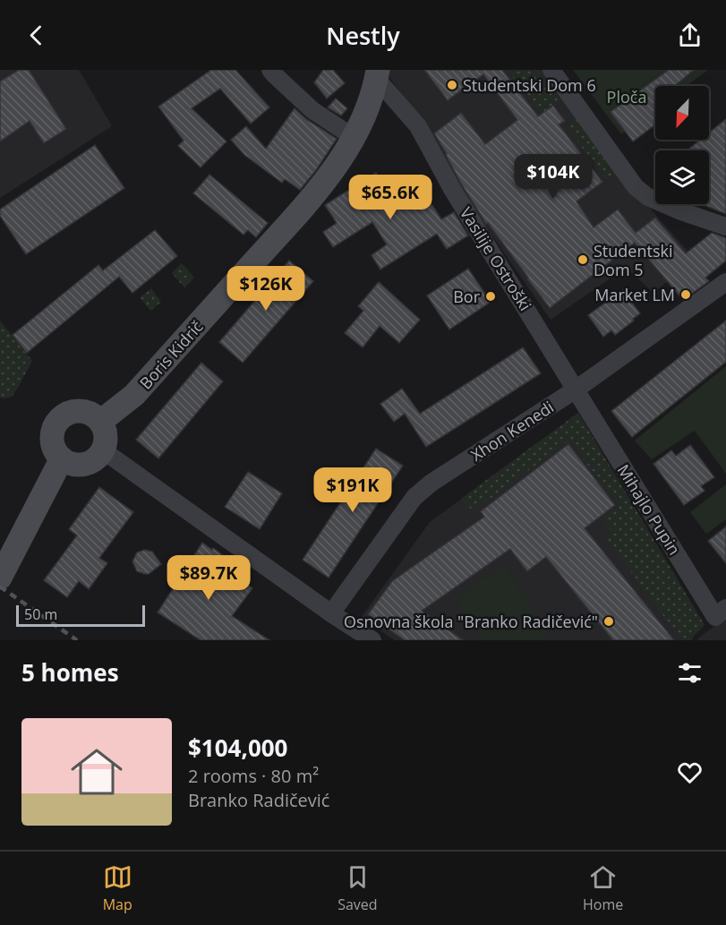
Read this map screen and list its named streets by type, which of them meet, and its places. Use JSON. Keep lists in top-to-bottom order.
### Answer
{
  "streets": {
    "main road": ["Boris Kidrič"],
    "street": ["Vasilije Ostroški", "Xhon Kenedi", "Mihajlo Pupin"]
  },
  "crossings": [
    ["Vasilije Ostroški", "Boris Kidrič"],
    ["Vasilije Ostroški", "Xhon Kenedi"],
    ["Vasilije Ostroški", "Mihajlo Pupin"],
    ["Xhon Kenedi", "Mihajlo Pupin"]
  ],
  "parks": ["Ploča"],
  "places": [
    "Studentski Dom 6",
    "Studentski Dom 5",
    "Market LM",
    "Bor",
    "Osnovna škola \"Branko Radičević\""
  ],
  "scale_bar": "50 m",
  "north": "bottom left",
  "page": {
    "header": "Nestly",
    "price": [
      "$104K",
      "$65.6K",
      "$126K",
      "$191K",
      "$89.7K"
    ],
    "scale": "50 m",
    "heading": "5 homes",
    "list": [
      {
        "name": "$104,000",
        "note": "2 rooms · 80 m² · Branko Radičević"
      }
    ],
    "tabs": ["Map", "Saved", "Home"]
  }
}
